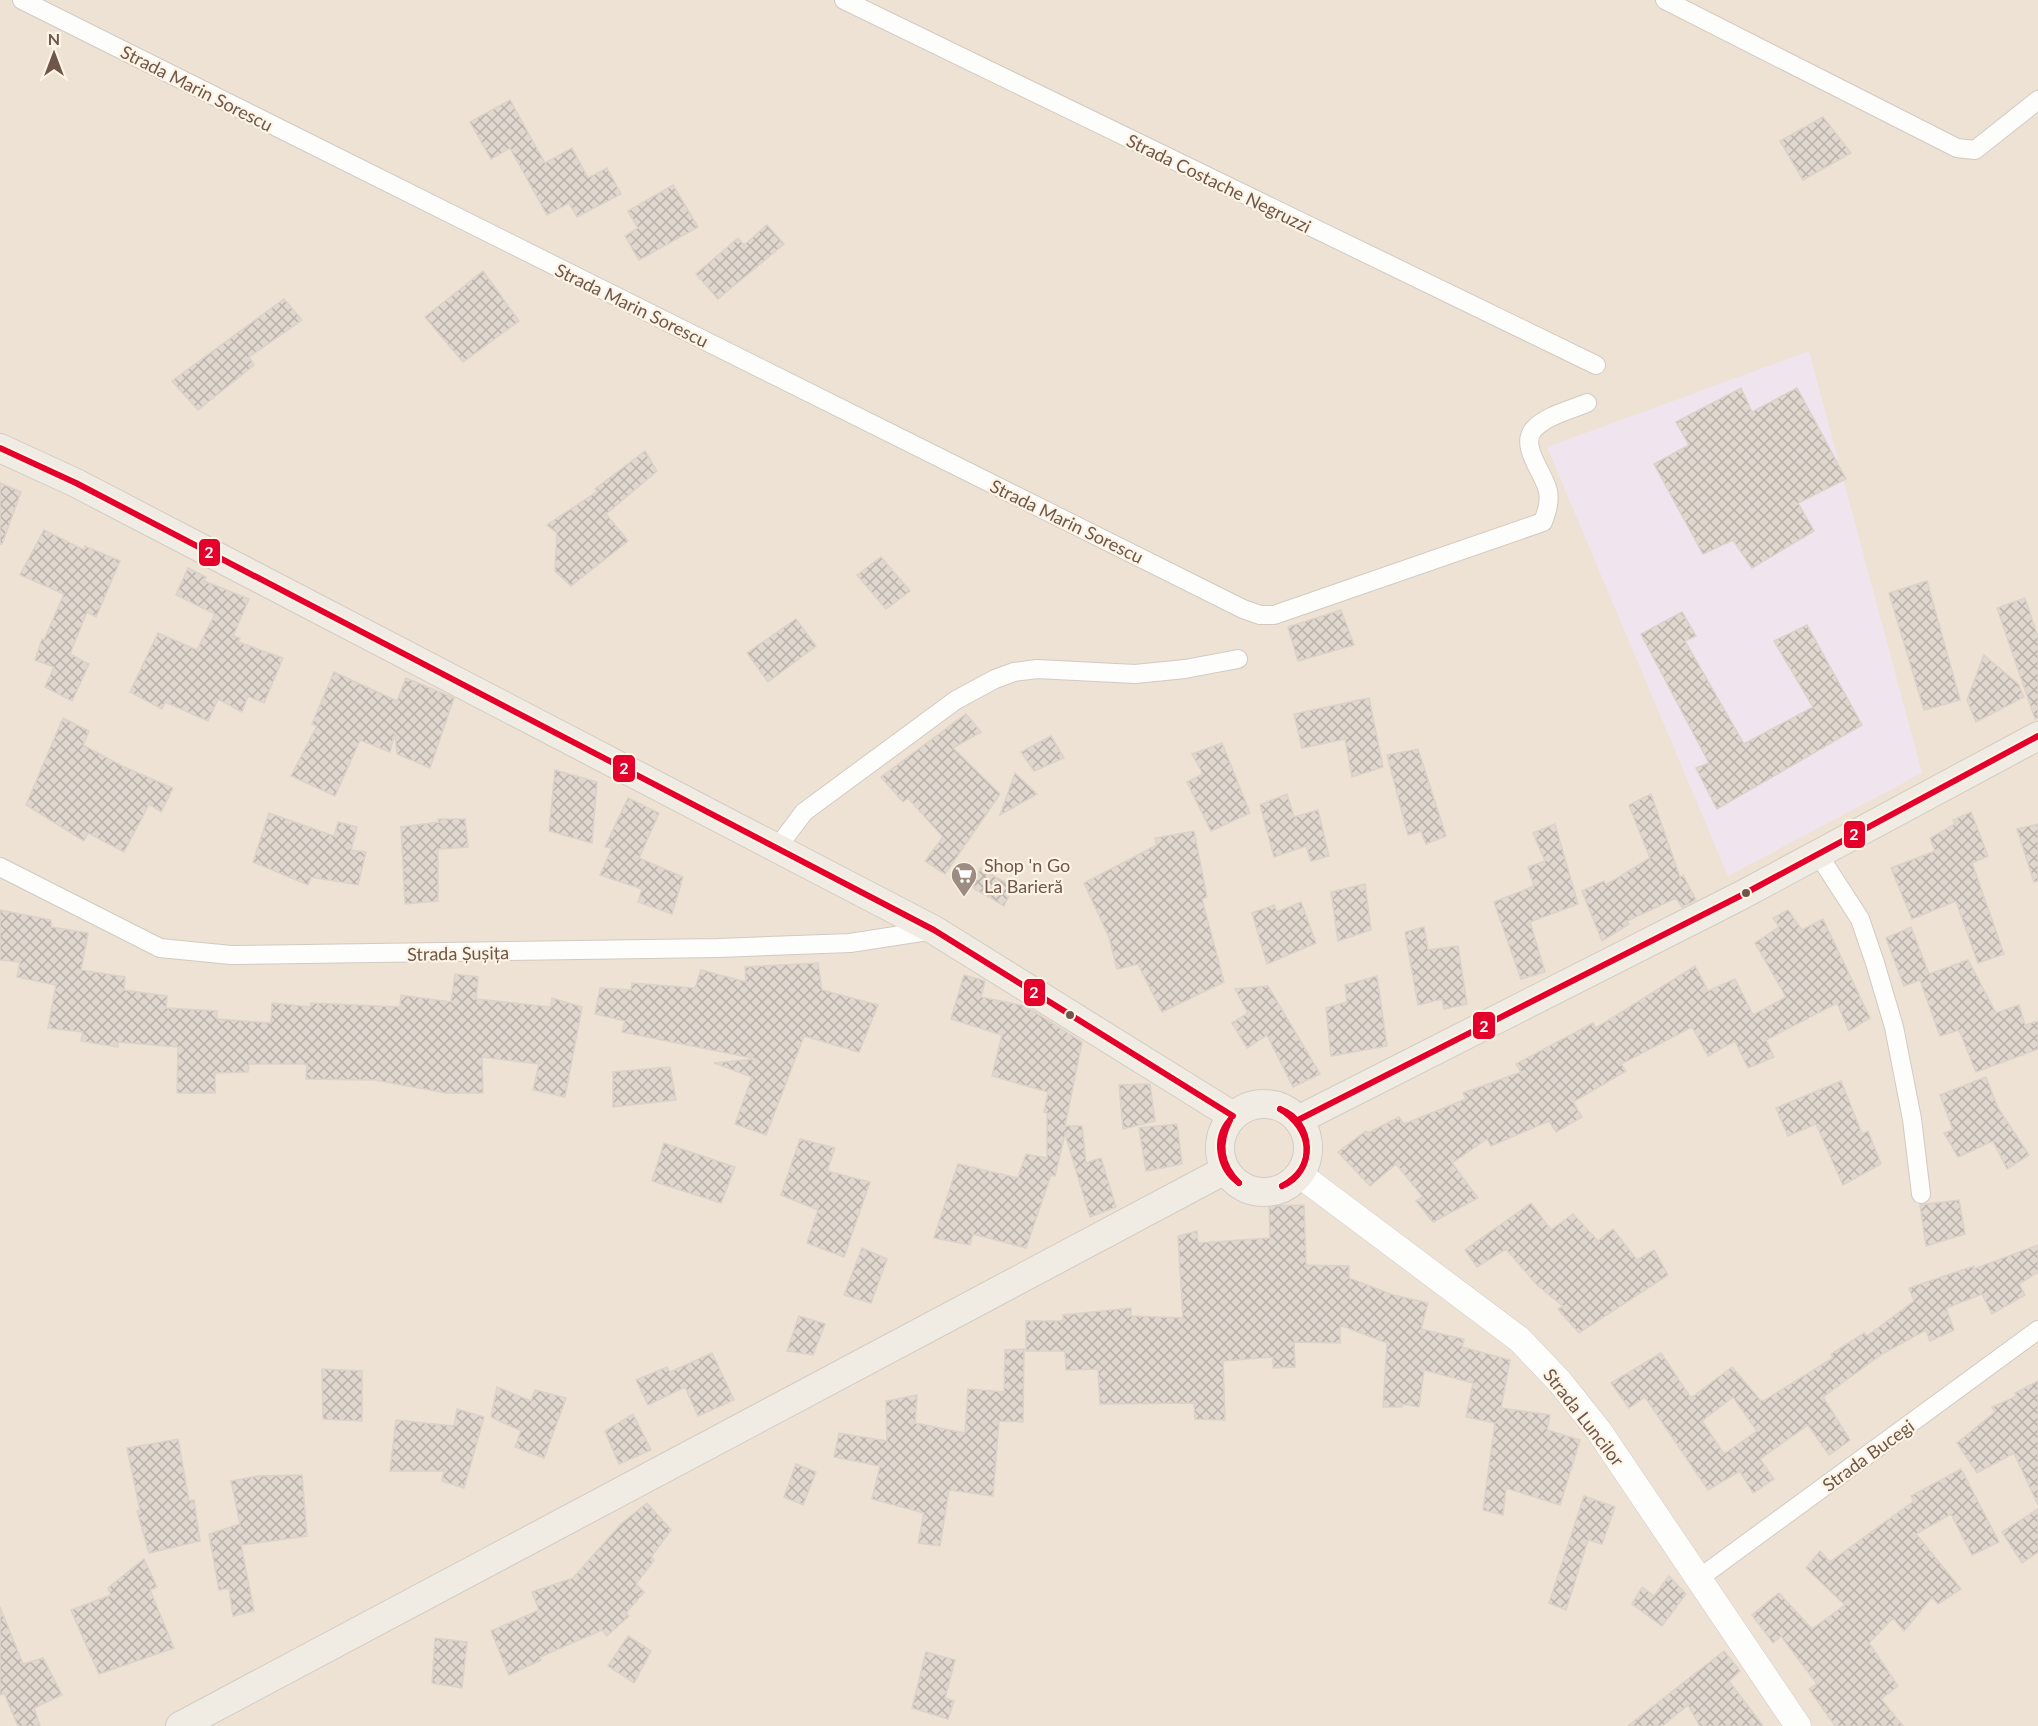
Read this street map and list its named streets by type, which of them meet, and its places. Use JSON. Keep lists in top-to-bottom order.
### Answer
{
  "streets": {
    "main road": ["Strada Luncilor"],
    "street": [
      "Strada Marin Sorescu",
      "Strada Costache Negruzzi",
      "Strada Șușița",
      "Strada Bucegi"
    ]
  },
  "crossings": [
    ["Strada Luncilor", "Strada Bucegi"]
  ],
  "places": {
    "supermarket": ["Shop 'n Go La Barieră"]
  },
  "lines": ["transit line 2"],
  "north": "top"
}
